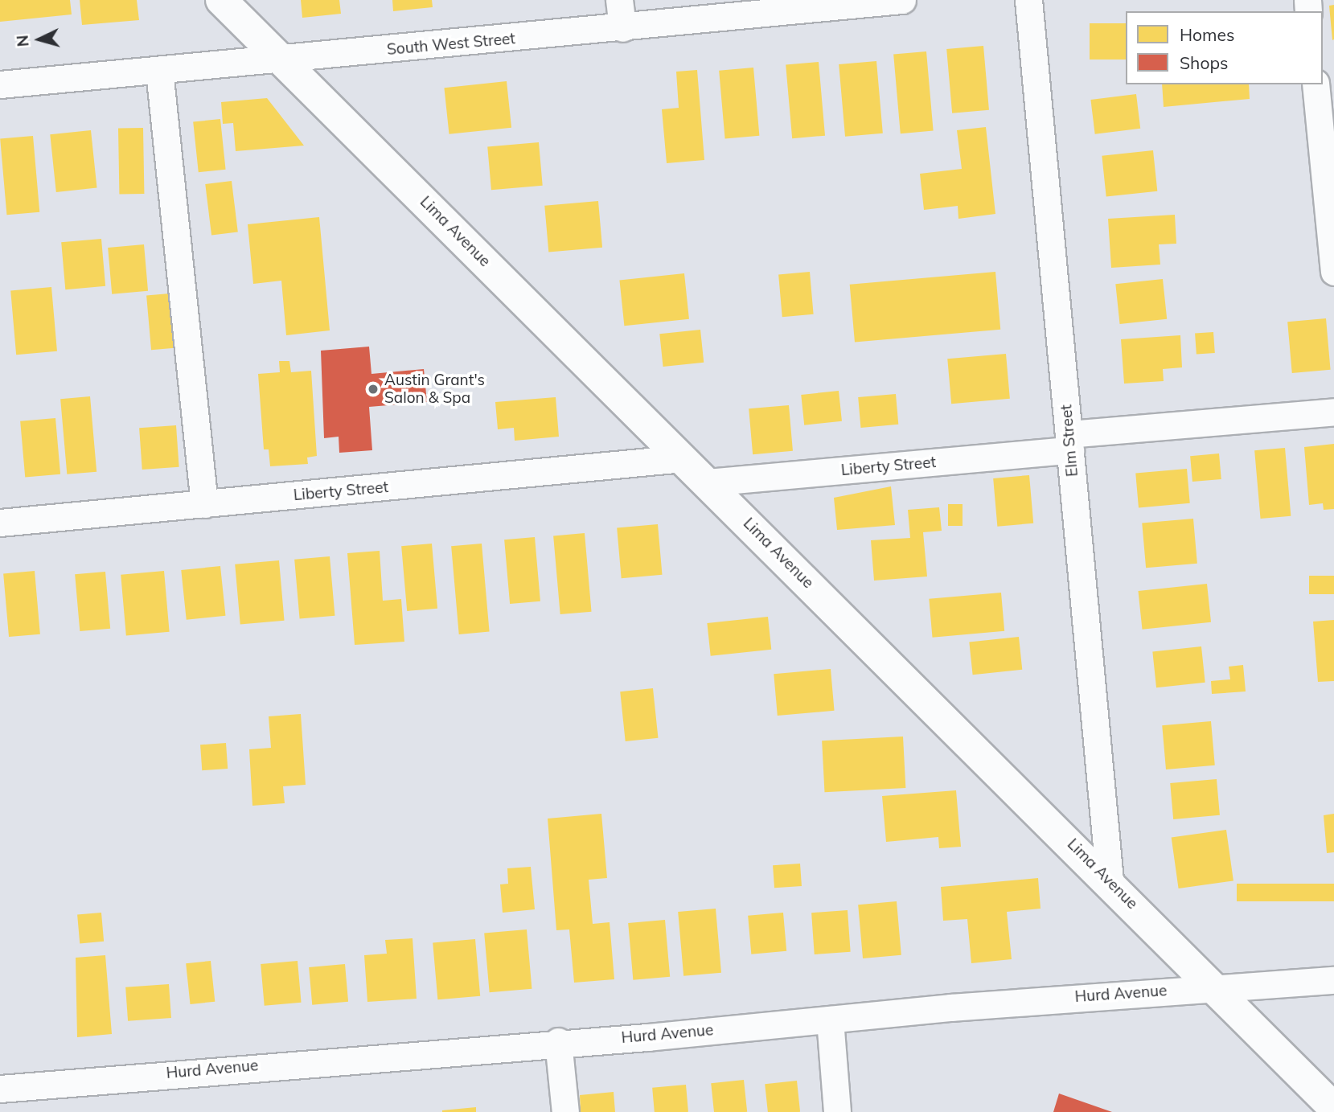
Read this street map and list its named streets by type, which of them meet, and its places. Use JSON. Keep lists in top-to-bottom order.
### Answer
{
  "streets": {
    "main road": ["Lima Avenue"],
    "street": [
      "South West Street",
      "Elm Street",
      "Liberty Street",
      "Hurd Avenue"
    ]
  },
  "crossings": [
    ["South West Street", "Lima Avenue"],
    ["Lima Avenue", "Elm Street"],
    ["Lima Avenue", "Liberty Street"],
    ["Lima Avenue", "Hurd Avenue"],
    ["Elm Street", "Liberty Street"]
  ],
  "places": ["Austin Grant's Salon & Spa"],
  "legend": ["Homes", "Shops"],
  "north": "left"
}
